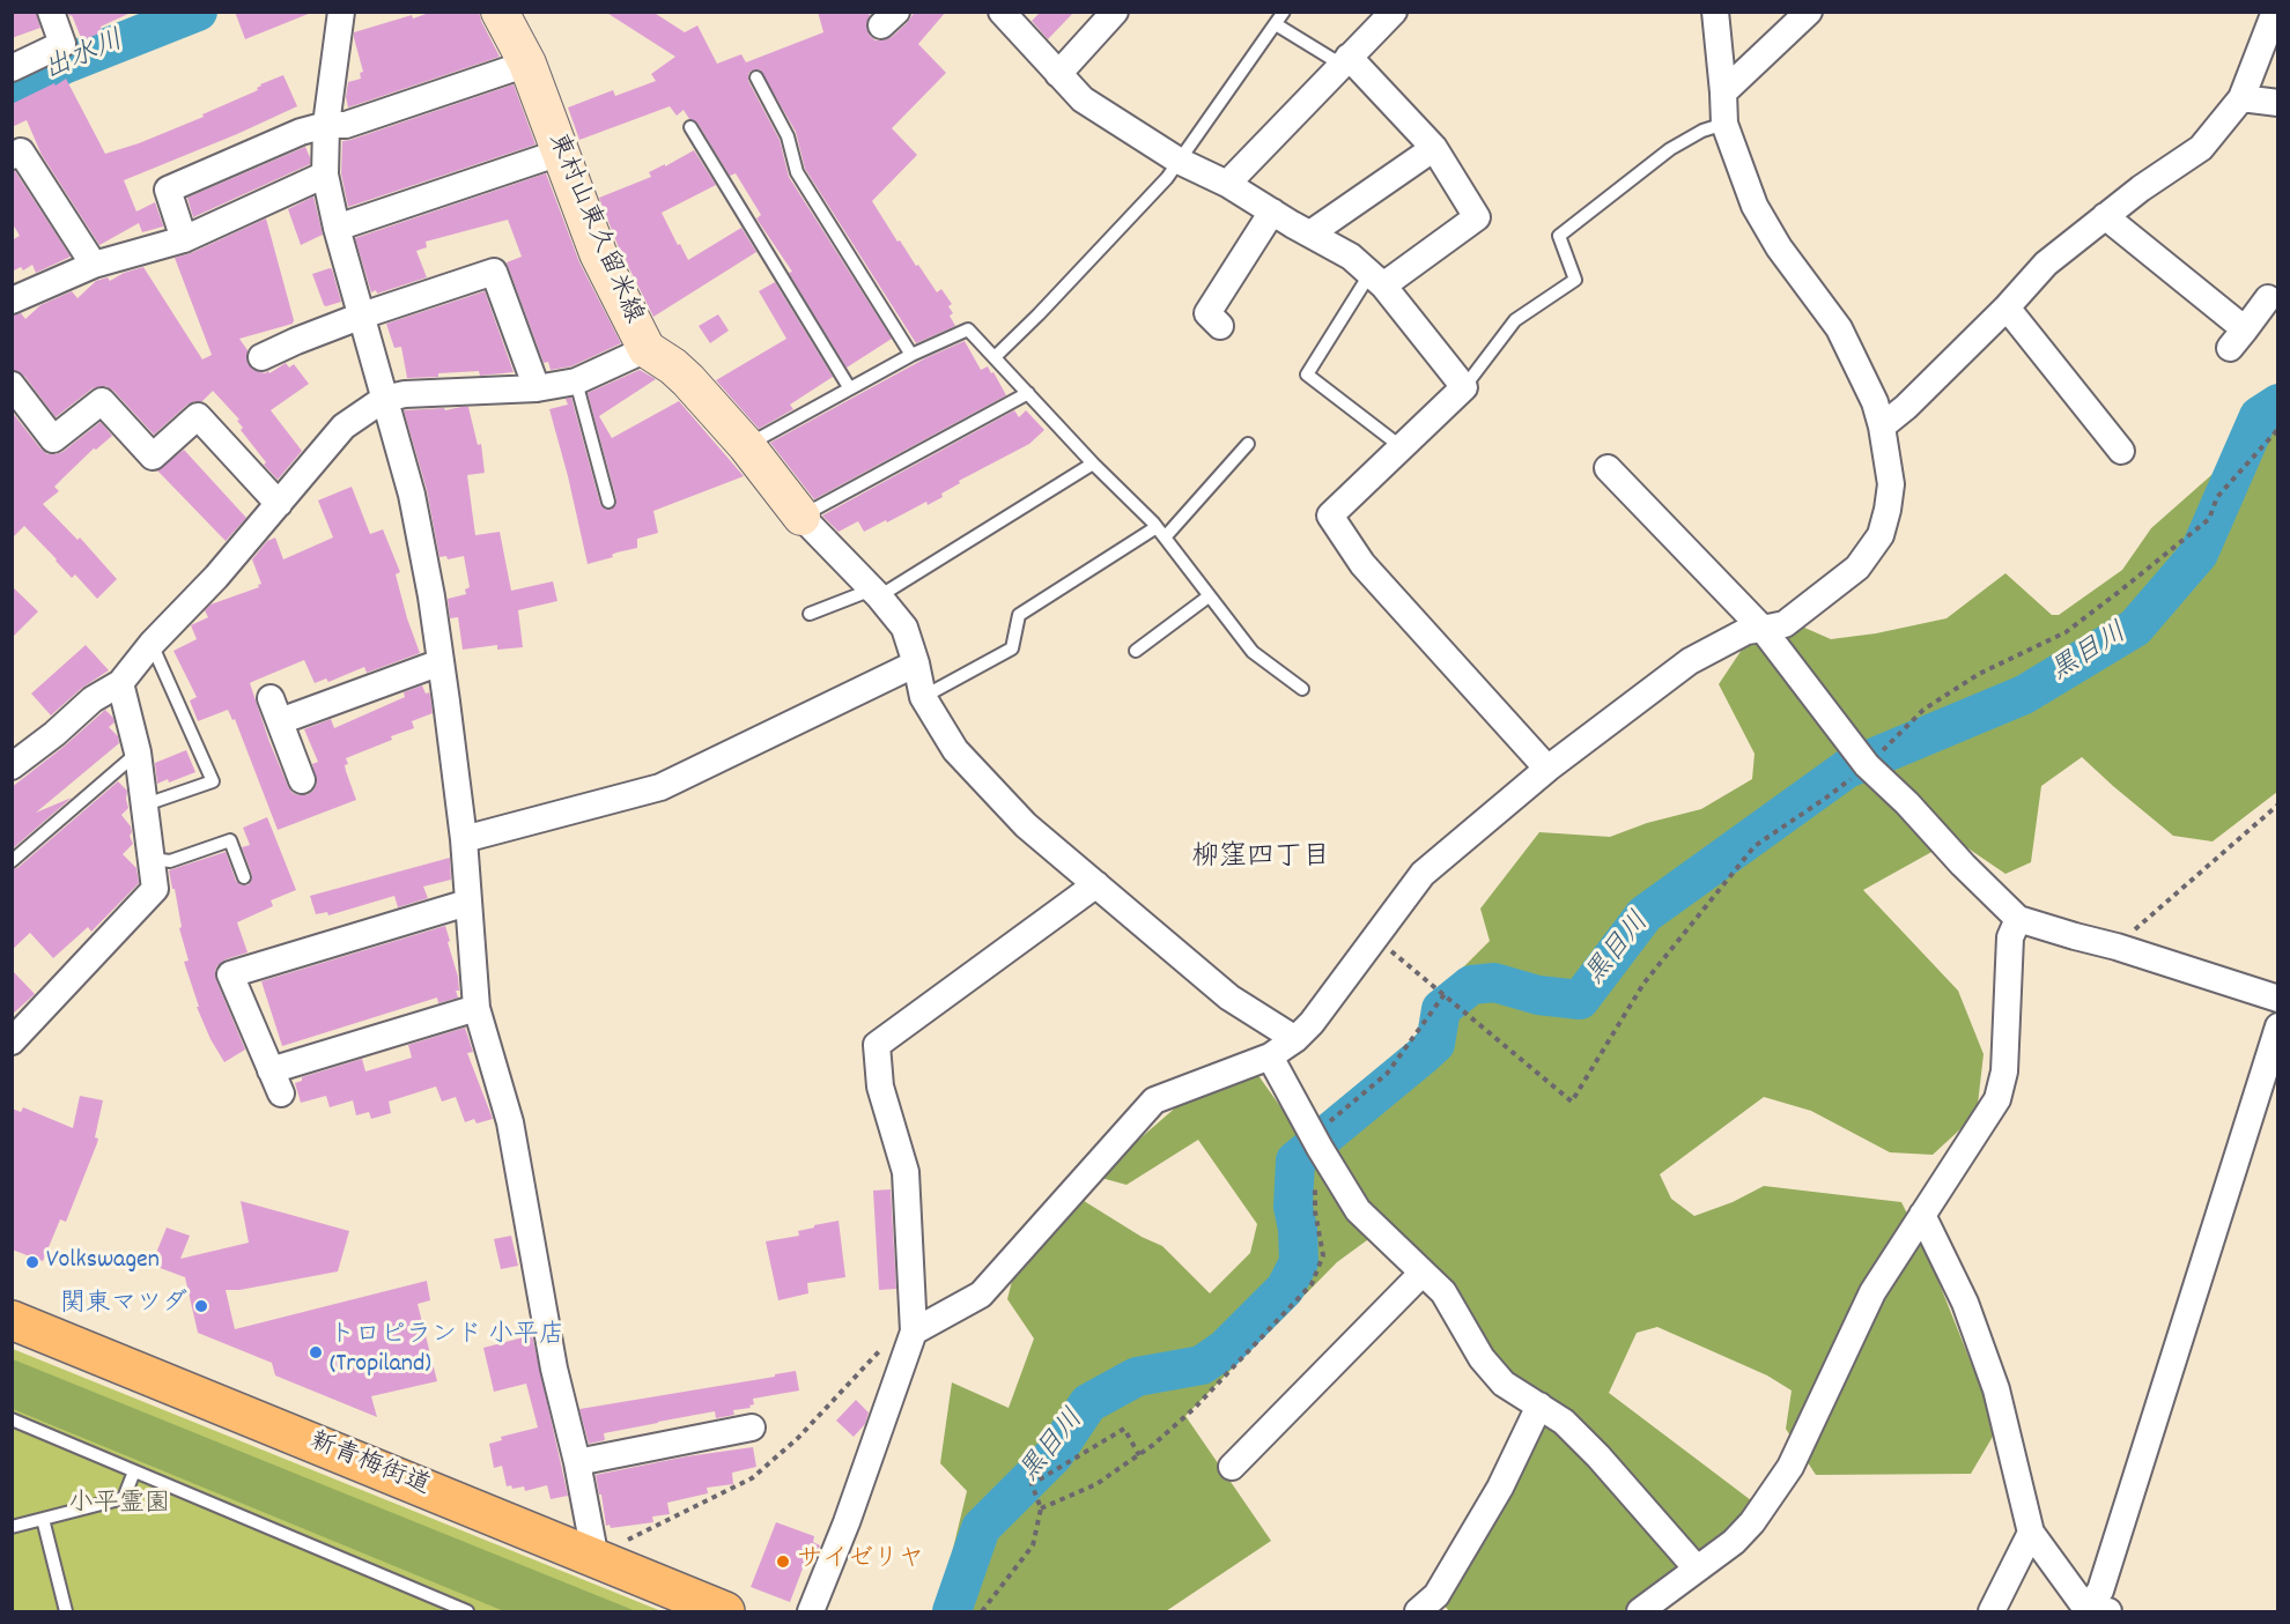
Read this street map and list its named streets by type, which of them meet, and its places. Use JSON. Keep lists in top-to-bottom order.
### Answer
{
  "streets": {
    "main road": ["東村山東久留米線", "新青梅街道"]
  },
  "districts": ["柳窪四丁目"],
  "water": ["出水川", "黒目川"],
  "parks": ["小平霊園"],
  "places": [
    "Volkswagen",
    "関東マツダ",
    "トロピランド 小平店 (Tropiland)",
    "サイゼリヤ"
  ]
}
